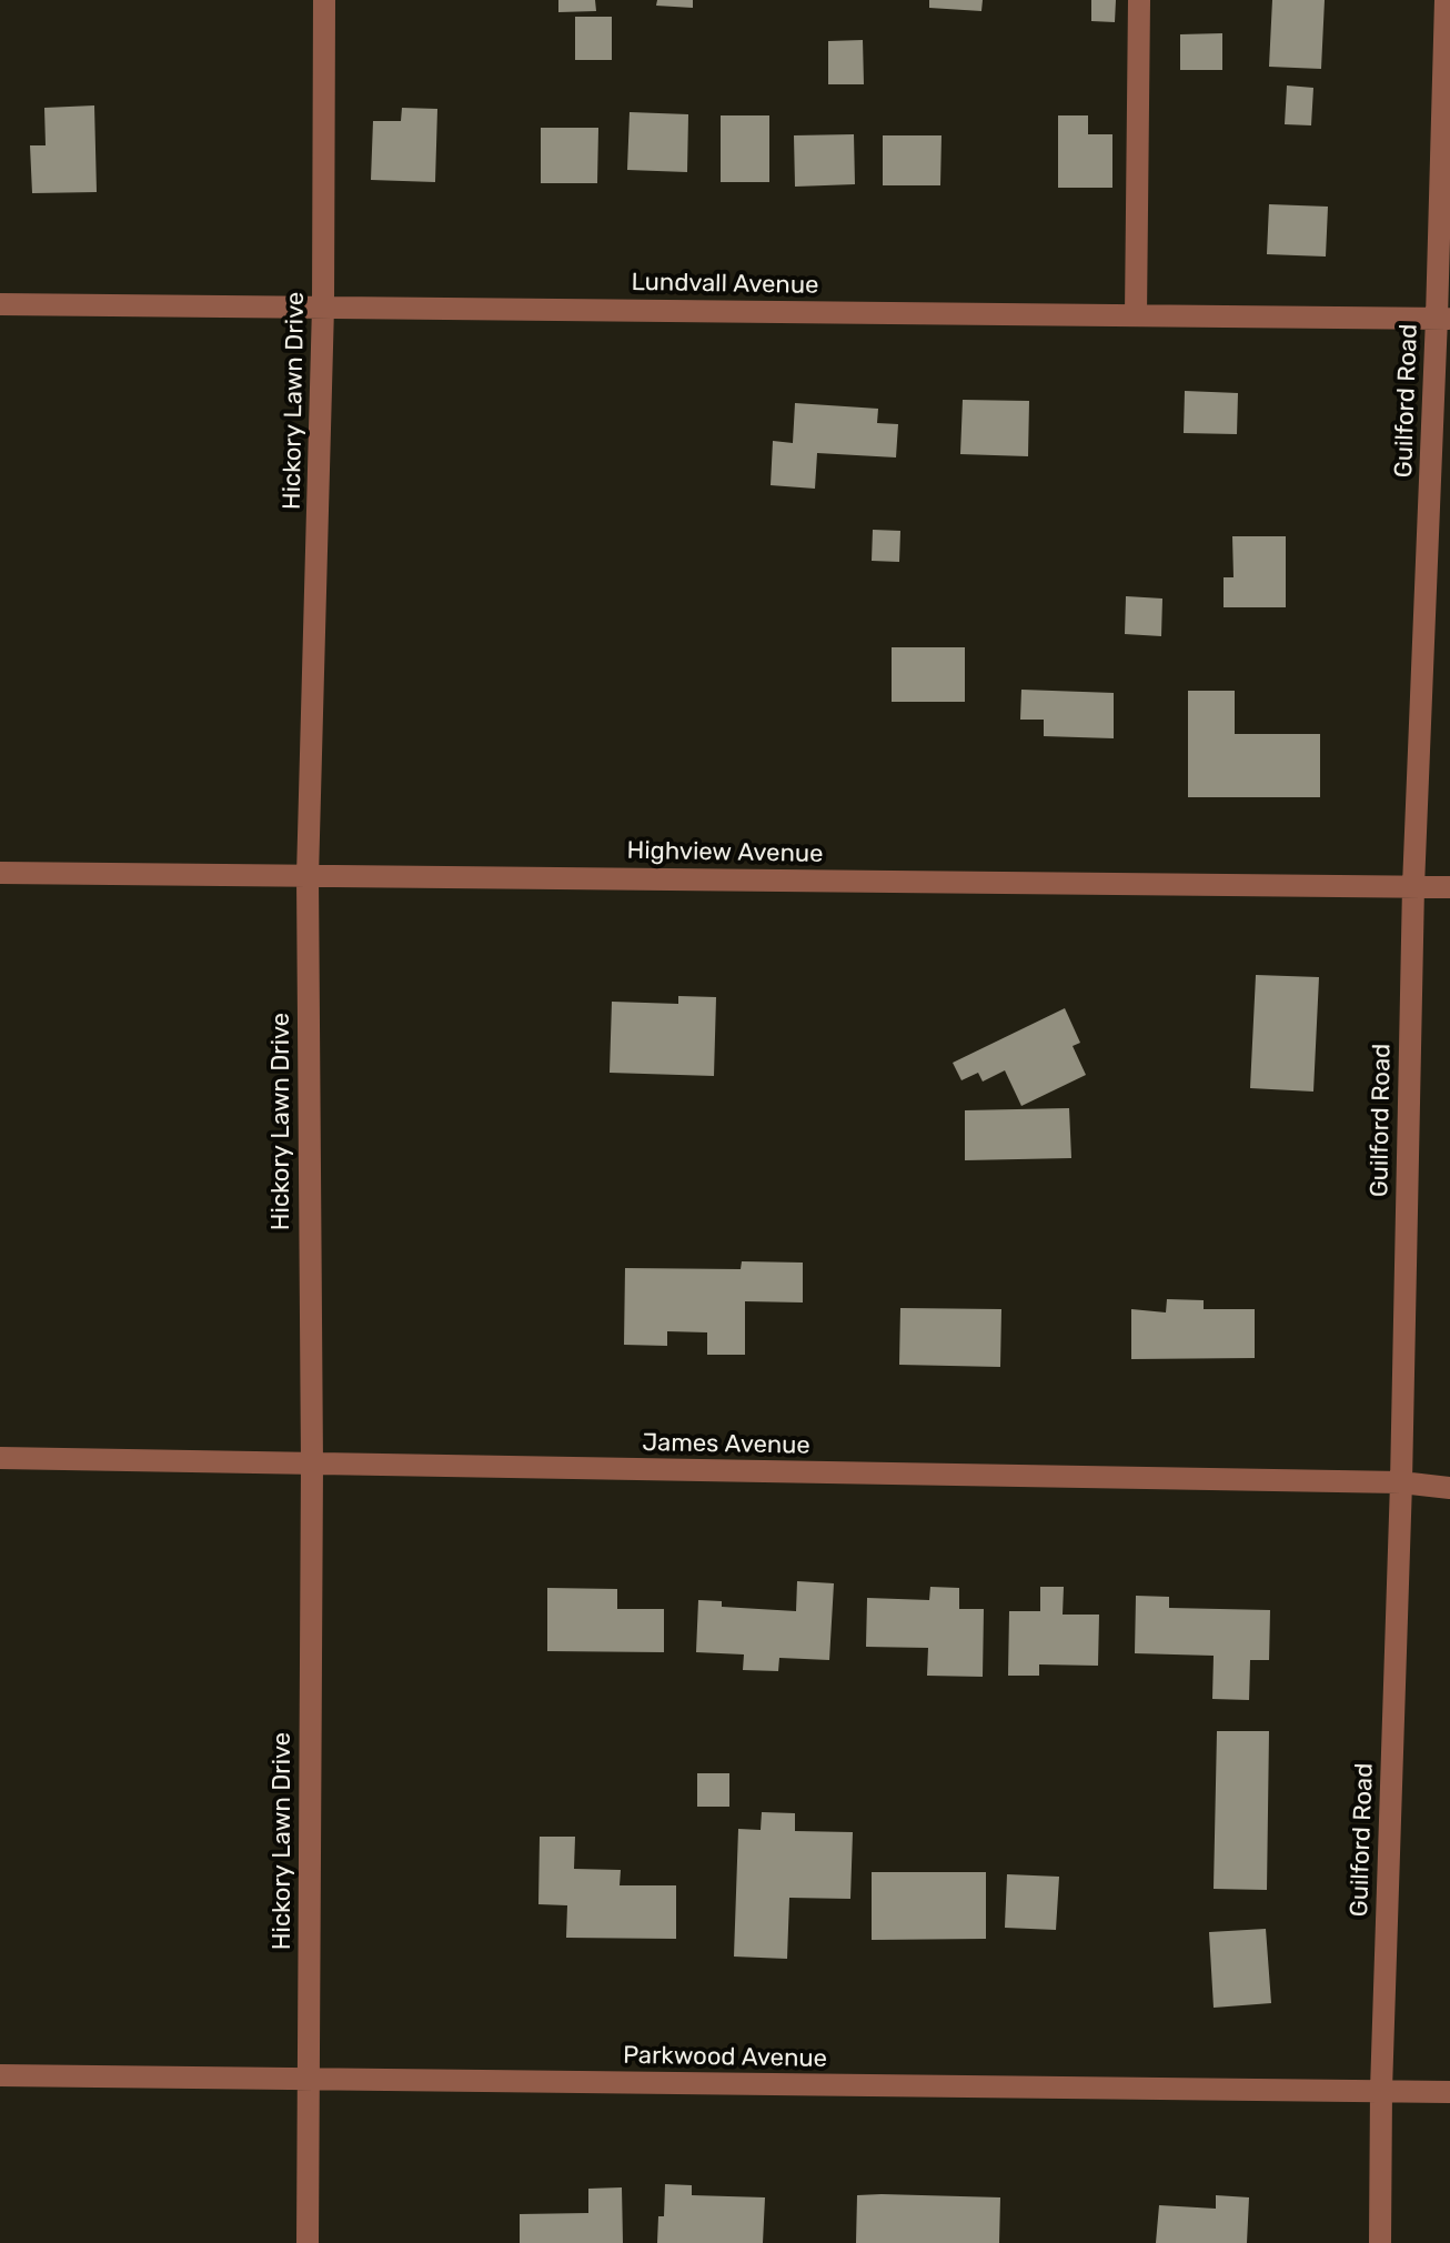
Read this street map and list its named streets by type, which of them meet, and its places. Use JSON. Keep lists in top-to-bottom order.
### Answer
{
  "streets": {
    "street": [
      "Lundvall Avenue",
      "Hickory Lawn Drive",
      "Guilford Road",
      "Highview Avenue",
      "James Avenue",
      "Parkwood Avenue"
    ]
  },
  "crossings": [
    ["Lundvall Avenue", "Hickory Lawn Drive"],
    ["Lundvall Avenue", "Guilford Road"],
    ["Hickory Lawn Drive", "Highview Avenue"],
    ["Hickory Lawn Drive", "James Avenue"],
    ["Hickory Lawn Drive", "Parkwood Avenue"],
    ["Guilford Road", "Highview Avenue"],
    ["Guilford Road", "James Avenue"],
    ["Guilford Road", "Parkwood Avenue"]
  ]
}
